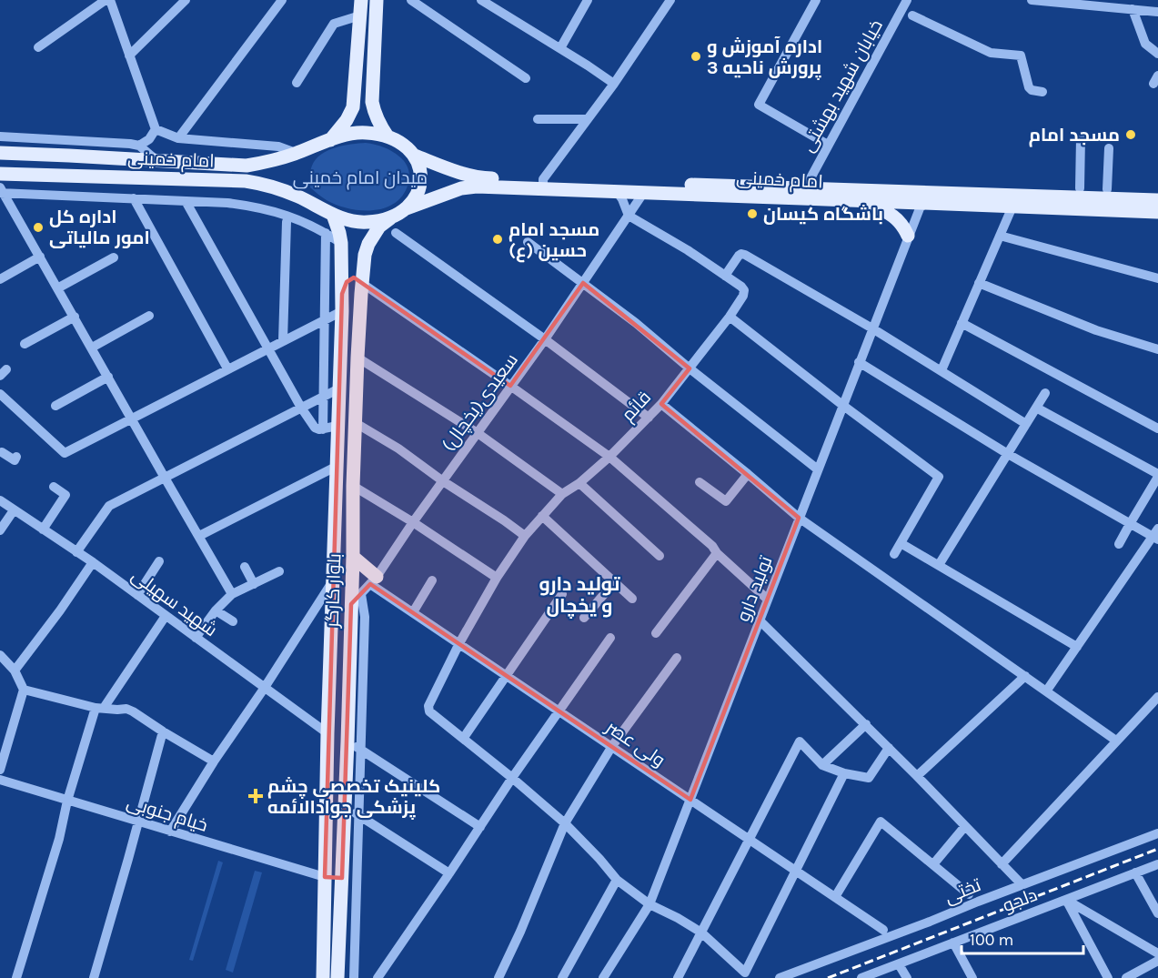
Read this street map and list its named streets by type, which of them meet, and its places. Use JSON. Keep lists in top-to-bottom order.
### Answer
{
  "streets": {
    "main road": ["امام خمینی", "بلوار کارگر"],
    "street": [
      "خیابان شهید بهشتی",
      "سعیدی(یخچال)",
      "قائم",
      "تولید دارو",
      "شهید سهیلی",
      "ولی عصر",
      "خیام جنوبی",
      "تختی",
      "دلجو"
    ]
  },
  "crossings": [
    ["خیابان شهید بهشتی", "امام خمینی"],
    ["امام خمینی", "سعیدی(یخچال)"],
    ["امام خمینی", "تولید دارو"],
    ["امام خمینی", "بلوار کارگر"],
    ["سعیدی(یخچال)", "قائم"],
    ["سعیدی(یخچال)", "بلوار کارگر"],
    ["سعیدی(یخچال)", "ولی عصر"],
    ["قائم", "ولی عصر"],
    ["تولید دارو", "ولی عصر"],
    ["بلوار کارگر", "شهید سهیلی"],
    ["بلوار کارگر", "خیام جنوبی"]
  ],
  "districts": ["تولید دارو و یخچال"],
  "parks": ["میدان امام خمینی"],
  "places": {
    "other": [
      "اداره آموزش و پرورش ناحیه 3",
      "مسجد امام",
      "باشگاه کیسان",
      "اداره کل امور مالیاتی",
      "مسجد امام حسین (ع)"
    ],
    "health": ["کلینیک تخصصی چشم پزشکی جوادالائمه"]
  },
  "scale_bar": "100 m"
}
